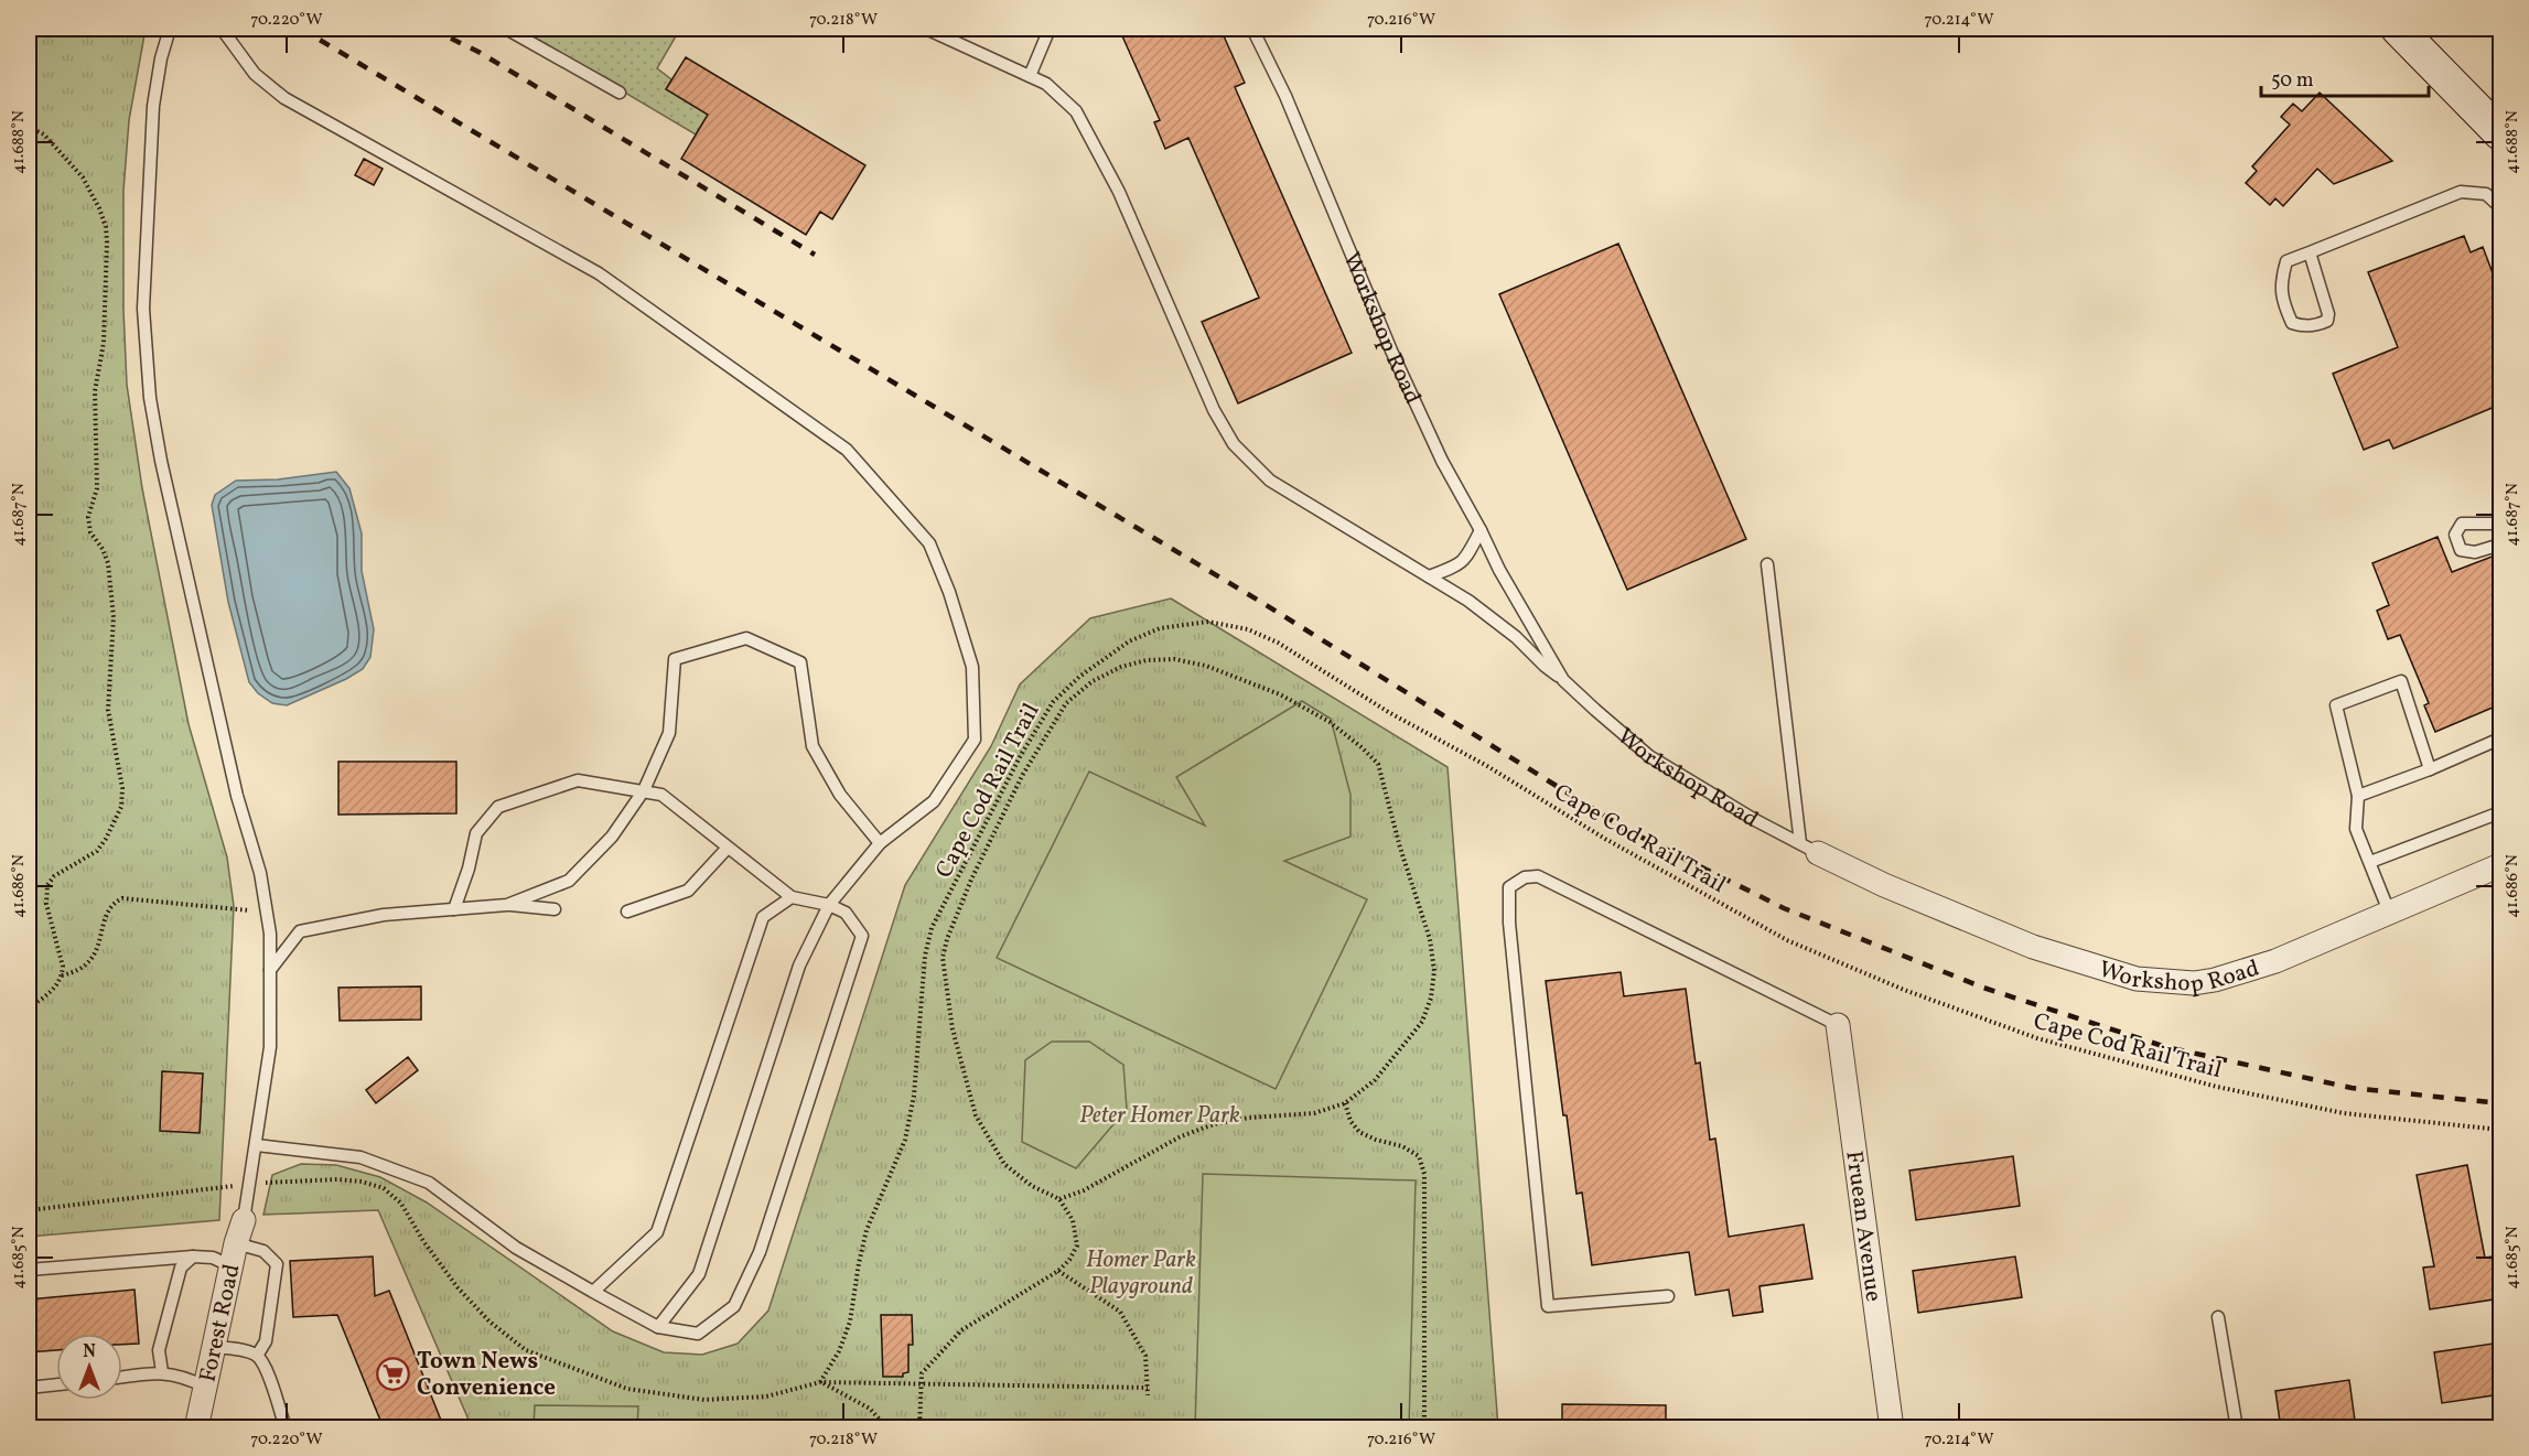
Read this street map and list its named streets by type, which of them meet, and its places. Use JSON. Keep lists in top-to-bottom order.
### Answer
{
  "streets": {
    "street": ["Workshop Road", "Fruean Avenue", "Forest Road"],
    "path": ["Cape Cod Rail Trail"]
  },
  "parks": ["Peter Homer Park", "Homer Park Playground"],
  "places": {
    "supermarket": ["Town News Convenience"]
  },
  "scale_bar": "50 m",
  "north": "top",
  "coordinates": [
    "70.220°W",
    "70.218°W",
    "70.216°W",
    "70.214°W",
    "41.688°N",
    "41.687°N",
    "41.686°N",
    "41.685°N"
  ]
}
